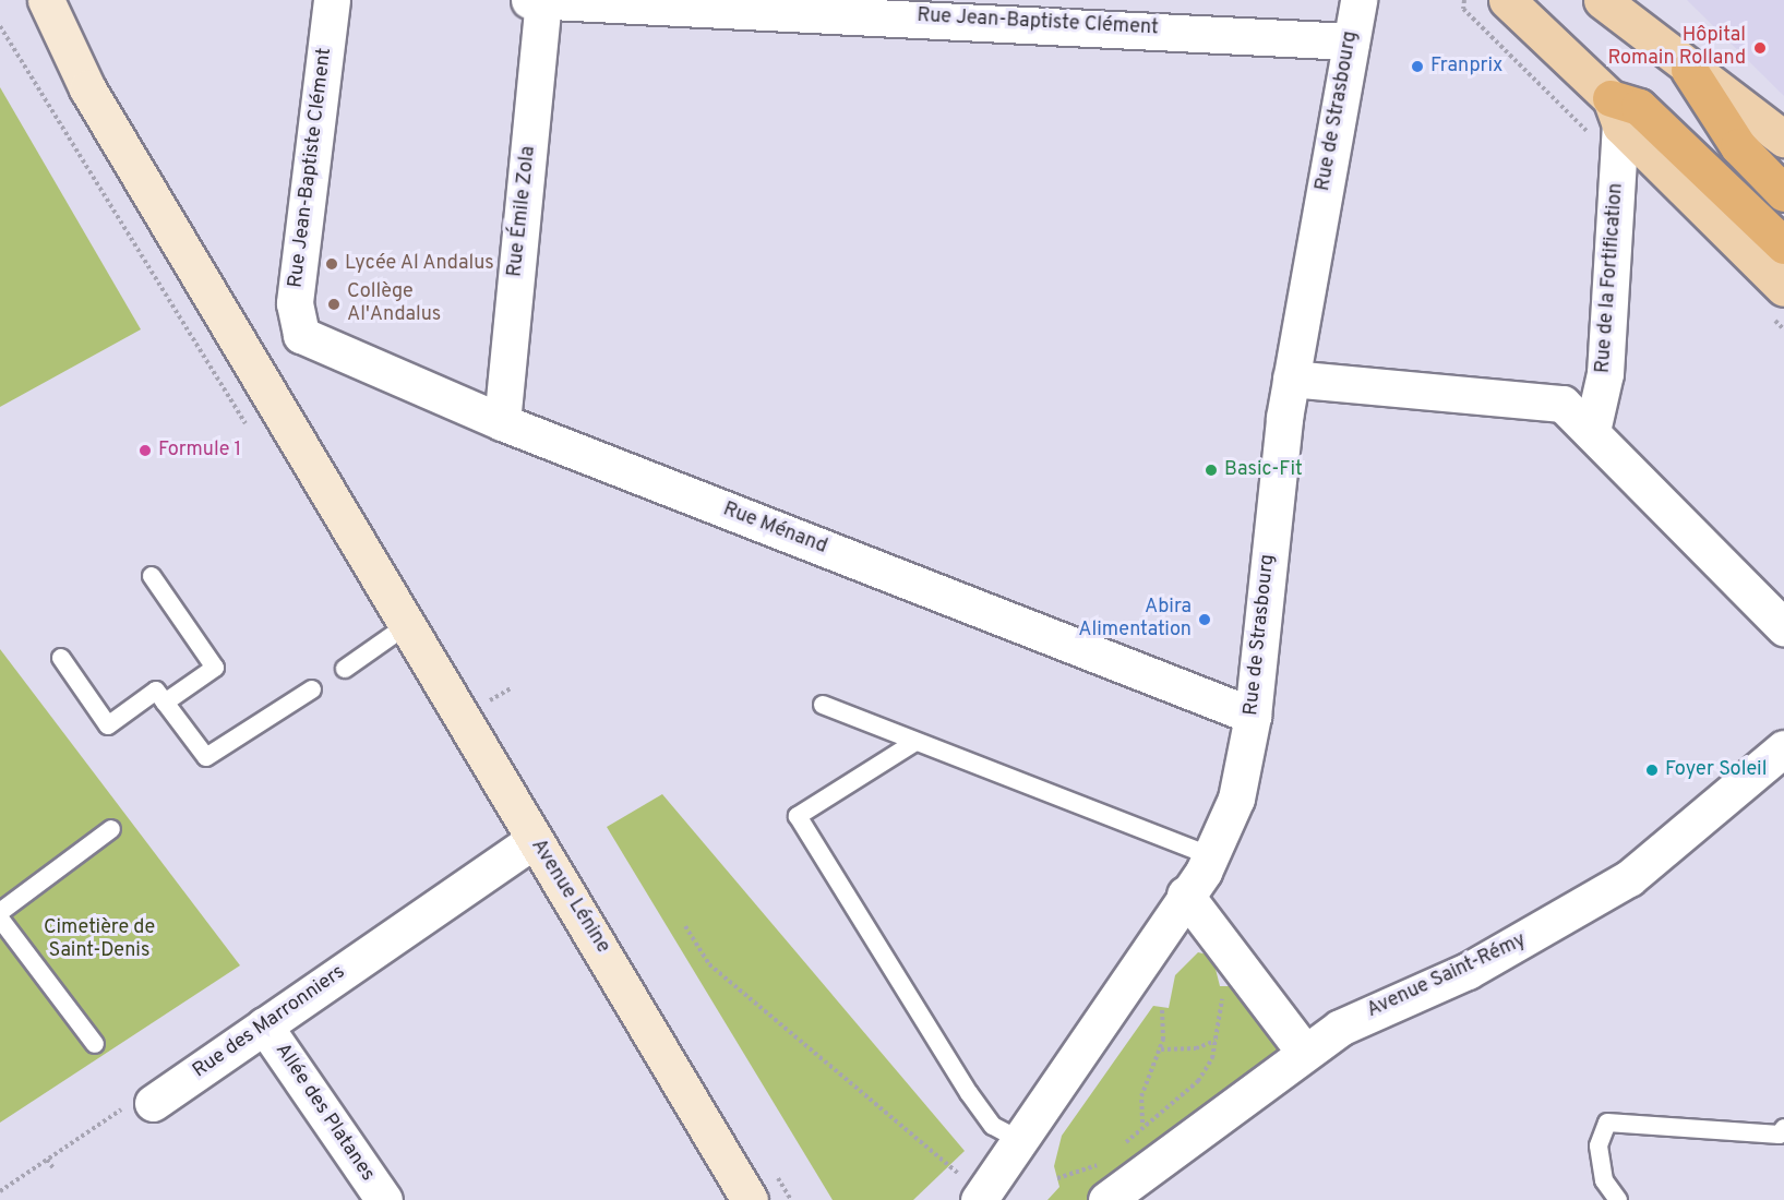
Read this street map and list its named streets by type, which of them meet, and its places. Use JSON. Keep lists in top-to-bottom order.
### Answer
{
  "streets": {
    "main road": ["Avenue Lénine"],
    "street": [
      "Rue Jean-Baptiste Clément",
      "Rue de Strasbourg",
      "Rue Émile Zola",
      "Rue de la Fortification",
      "Rue Ménand",
      "Avenue Saint-Rémy",
      "Rue des Marronniers",
      "Allée des Platanes"
    ]
  },
  "crossings": [
    ["Rue Jean-Baptiste Clément", "Rue de Strasbourg"],
    ["Rue Jean-Baptiste Clément", "Rue Émile Zola"],
    ["Rue Jean-Baptiste Clément", "Rue Ménand"],
    ["Rue de Strasbourg", "Rue Ménand"],
    ["Rue Émile Zola", "Rue Ménand"],
    ["Avenue Lénine", "Rue des Marronniers"],
    ["Rue des Marronniers", "Allée des Platanes"]
  ],
  "parks": ["Cimetière de Saint-Denis"],
  "places": [
    "Hôpital Romain Rolland",
    "Franprix",
    "Lycée Al Andalus",
    "Collège Al'Andalus",
    "Formule 1",
    "Basic-Fit",
    "Abira Alimentation",
    "Foyer Soleil"
  ]
}
